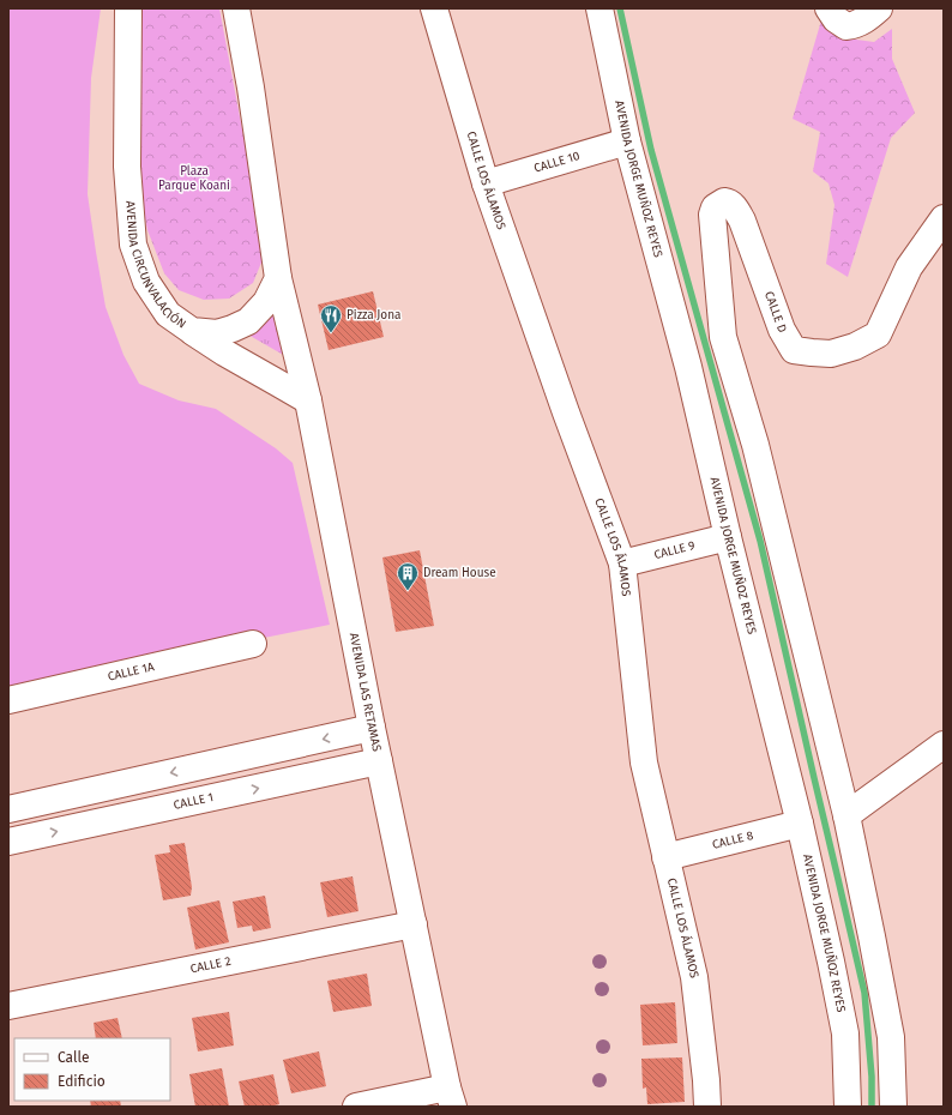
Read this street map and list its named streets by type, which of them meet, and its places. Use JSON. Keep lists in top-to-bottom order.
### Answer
{
  "streets": {
    "street": [
      "CALLE 10",
      "AVENIDA JORGE MUÑOZ REYES",
      "CALLE LOS ÁLAMOS",
      "AVENIDA CIRCUNVALACIÓN",
      "CALLE D",
      "CALLE 9",
      "CALLE 1A",
      "AVENIDA LAS RETAMAS",
      "CALLE 1",
      "CALLE 8",
      "CALLE 2"
    ]
  },
  "crossings": [
    ["CALLE 10", "AVENIDA JORGE MUÑOZ REYES"],
    ["CALLE 10", "CALLE LOS ÁLAMOS"],
    ["AVENIDA JORGE MUÑOZ REYES", "CALLE 9"],
    ["AVENIDA JORGE MUÑOZ REYES", "CALLE 8"],
    ["CALLE LOS ÁLAMOS", "CALLE 9"],
    ["CALLE LOS ÁLAMOS", "CALLE 8"],
    ["AVENIDA CIRCUNVALACIÓN", "AVENIDA LAS RETAMAS"],
    ["AVENIDA LAS RETAMAS", "CALLE 1"],
    ["AVENIDA LAS RETAMAS", "CALLE 2"]
  ],
  "parks": ["Plaza Parque Koani"],
  "places": {
    "restaurant": ["Pizza Jona"],
    "building": ["Dream House"]
  },
  "legend": ["Calle", "Edificio"]
}
